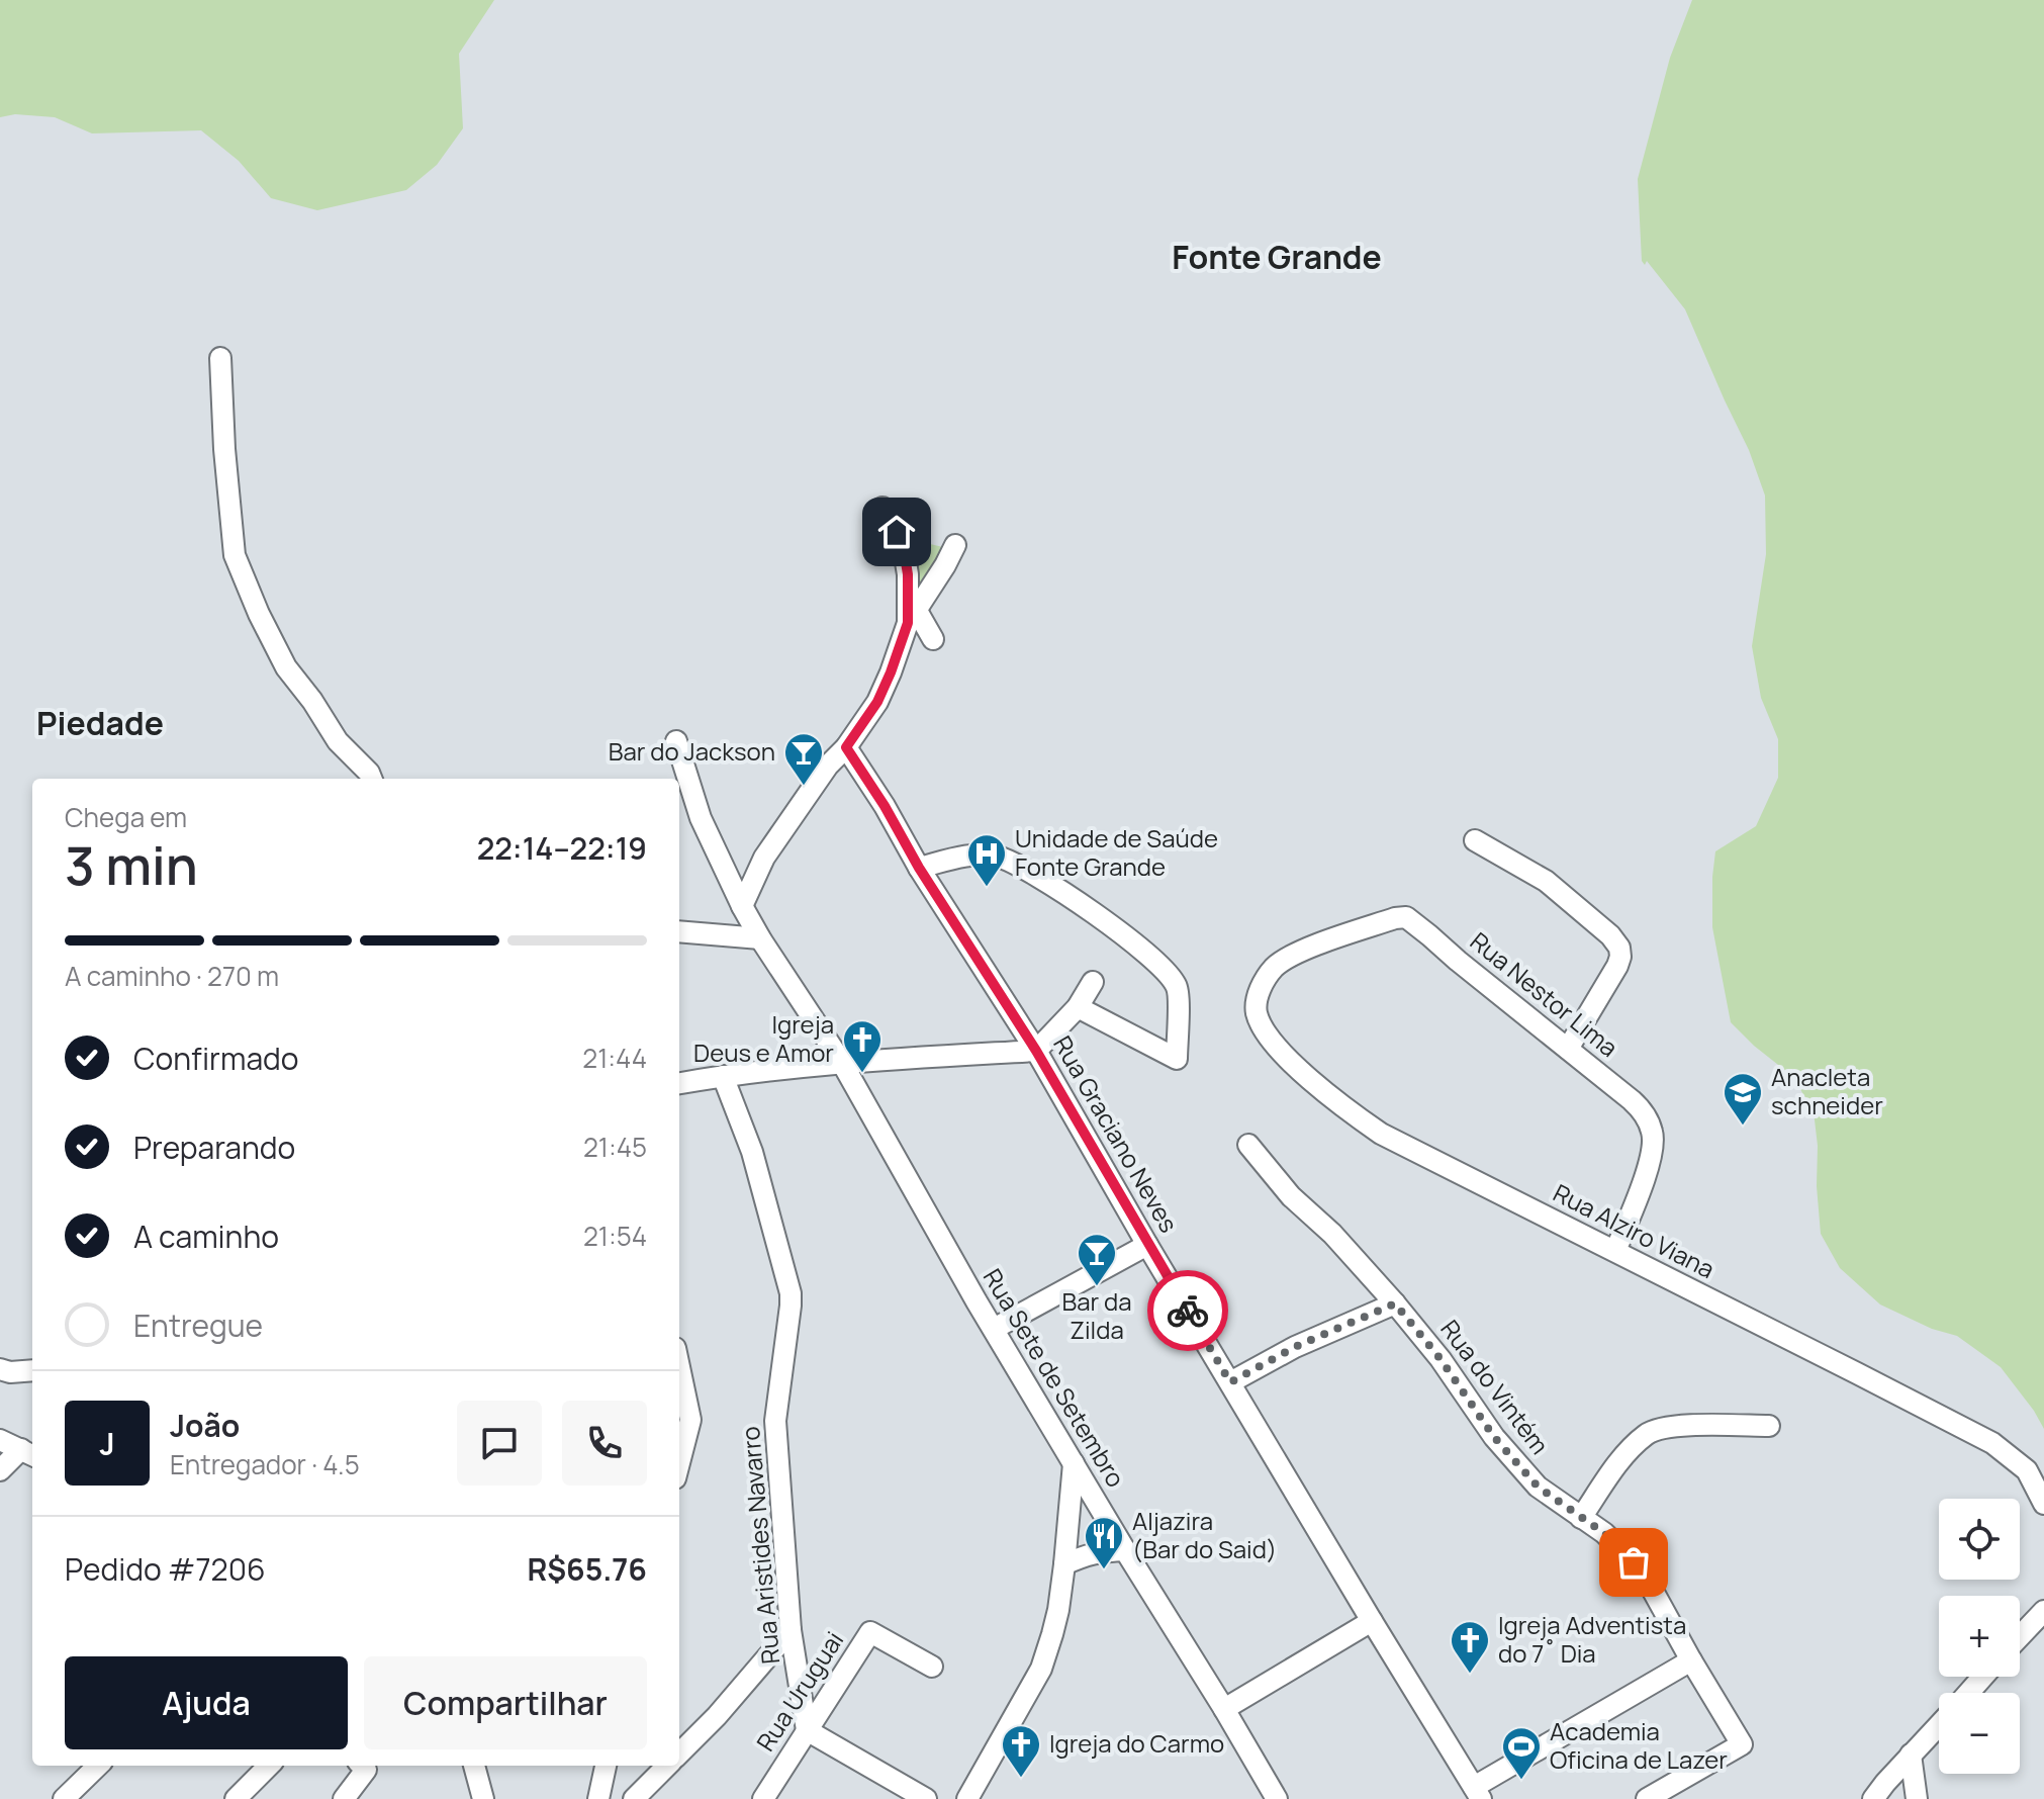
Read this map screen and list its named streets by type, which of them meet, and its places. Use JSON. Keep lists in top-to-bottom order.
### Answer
{
  "streets": {
    "street": [
      "Rua Nestor Lima",
      "Rua Graciano Neves",
      "Rua Alziro Viana",
      "Rua Sete de Setembro",
      "Rua do Vintém",
      "Rua Aristides Navarro",
      "Rua Uruguai"
    ]
  },
  "crossings": [
    ["Rua Nestor Lima", "Rua Alziro Viana"],
    ["Rua Aristides Navarro", "Rua Uruguai"]
  ],
  "districts": ["Fonte Grande", "Piedade"],
  "places": {
    "bar": ["Bar do Jackson", "Bar da Zilda"],
    "hospital": ["Unidade de Saúde Fonte Grande"],
    "church": ["Igreja Deus e Amor", "Igreja Adventista do 7˚ Dia", "Igreja do Carmo"],
    "school or university": ["Anacleta schneider"],
    "restaurant": ["Aljazira (Bar do Said)"],
    "sports": ["Academia Oficina de Lazer"]
  },
  "page": {
    "heading": ["3 min", "Chega em", "22:14–22:19"],
    "panel": [
      "João",
      "Entregador · 4.5",
      "Pedido #7206",
      "R$65.76"
    ],
    "bar": "A caminho · 270 m",
    "list": [
      ["Confirmado", "21:44"],
      ["Preparando", "21:45"],
      ["A caminho", "21:54"],
      "Entregue"
    ],
    "round": "J",
    "map_buttons": ["+", "−"],
    "buttons": ["Ajuda", "Compartilhar"]
  }
}
